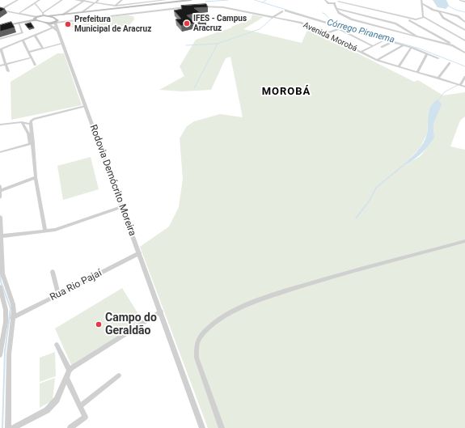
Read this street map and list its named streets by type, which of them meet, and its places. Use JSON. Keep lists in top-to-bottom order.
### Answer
{
  "streets": {
    "street": ["Avenida Morobá", "Rodovia Demócrito Moreira", "Rua Rio Pajaí"]
  },
  "crossings": [
    ["Rodovia Demócrito Moreira", "Rua Rio Pajaí"]
  ],
  "districts": ["MOROBÁ"],
  "water": ["Córrego Piranema"],
  "places": ["IFES - Campus Aracruz", "Prefeitura Municipal de Aracruz", "Campo do Geraldão"]
}
